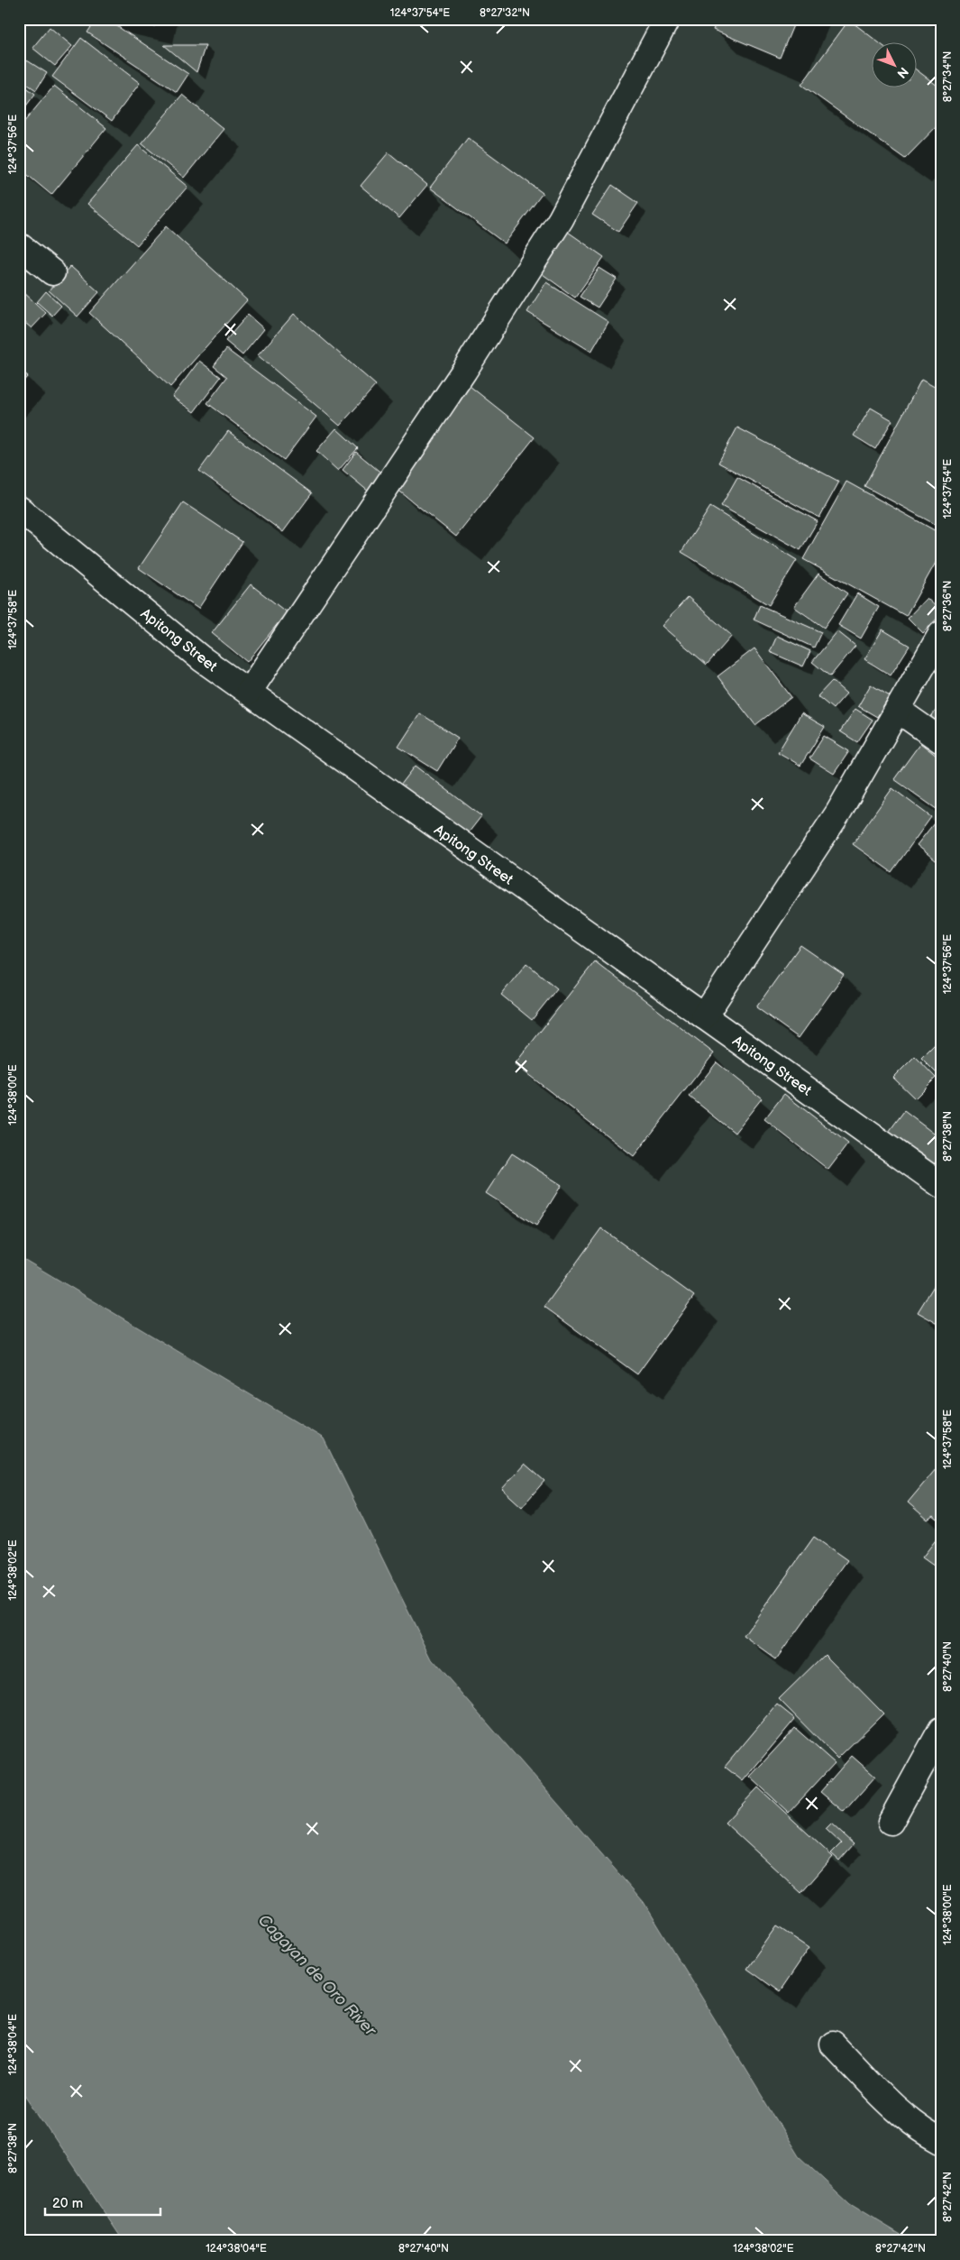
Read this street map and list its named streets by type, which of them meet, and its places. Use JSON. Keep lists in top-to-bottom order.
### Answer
{
  "streets": {
    "street": ["Apitong Street"]
  },
  "water": ["Cagayan de Oro River"],
  "scale_bar": "20 m",
  "north": "bottom right",
  "coordinates": [
    "124°37'54\"E",
    "8°27'32\"N",
    "8°27'34\"N",
    "124°37'56\"E",
    "8°27'36\"N",
    "124°37'58\"E",
    "124°38'00\"E",
    "8°27'38\"N",
    "124°38'02\"E",
    "8°27'40\"N",
    "124°38'04\"E",
    "8°27'42\"N"
  ]
}
